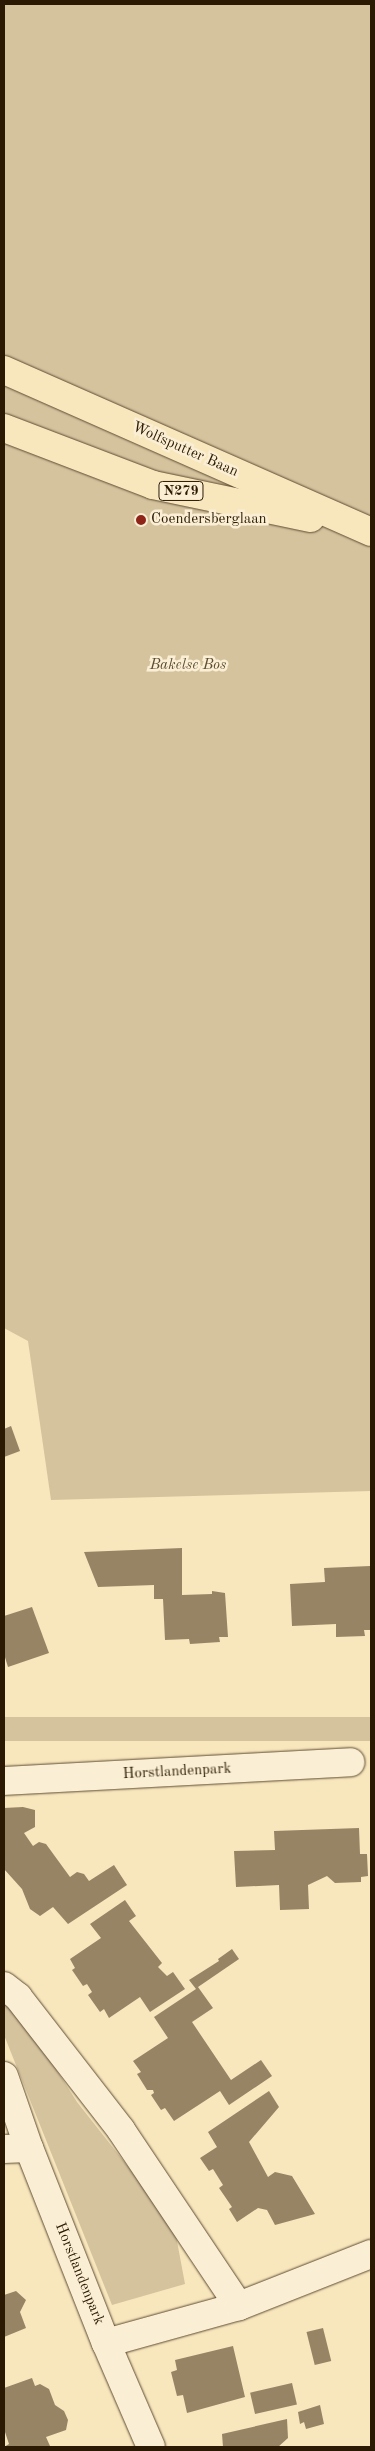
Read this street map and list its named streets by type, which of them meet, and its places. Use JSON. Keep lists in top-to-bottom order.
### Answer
{
  "streets": {
    "main road": ["Wolfsputter Baan", "N279"],
    "street": ["Horstlandenpark"]
  },
  "parks": ["Bakelse Bos"],
  "places": ["Coendersberglaan"]
}
